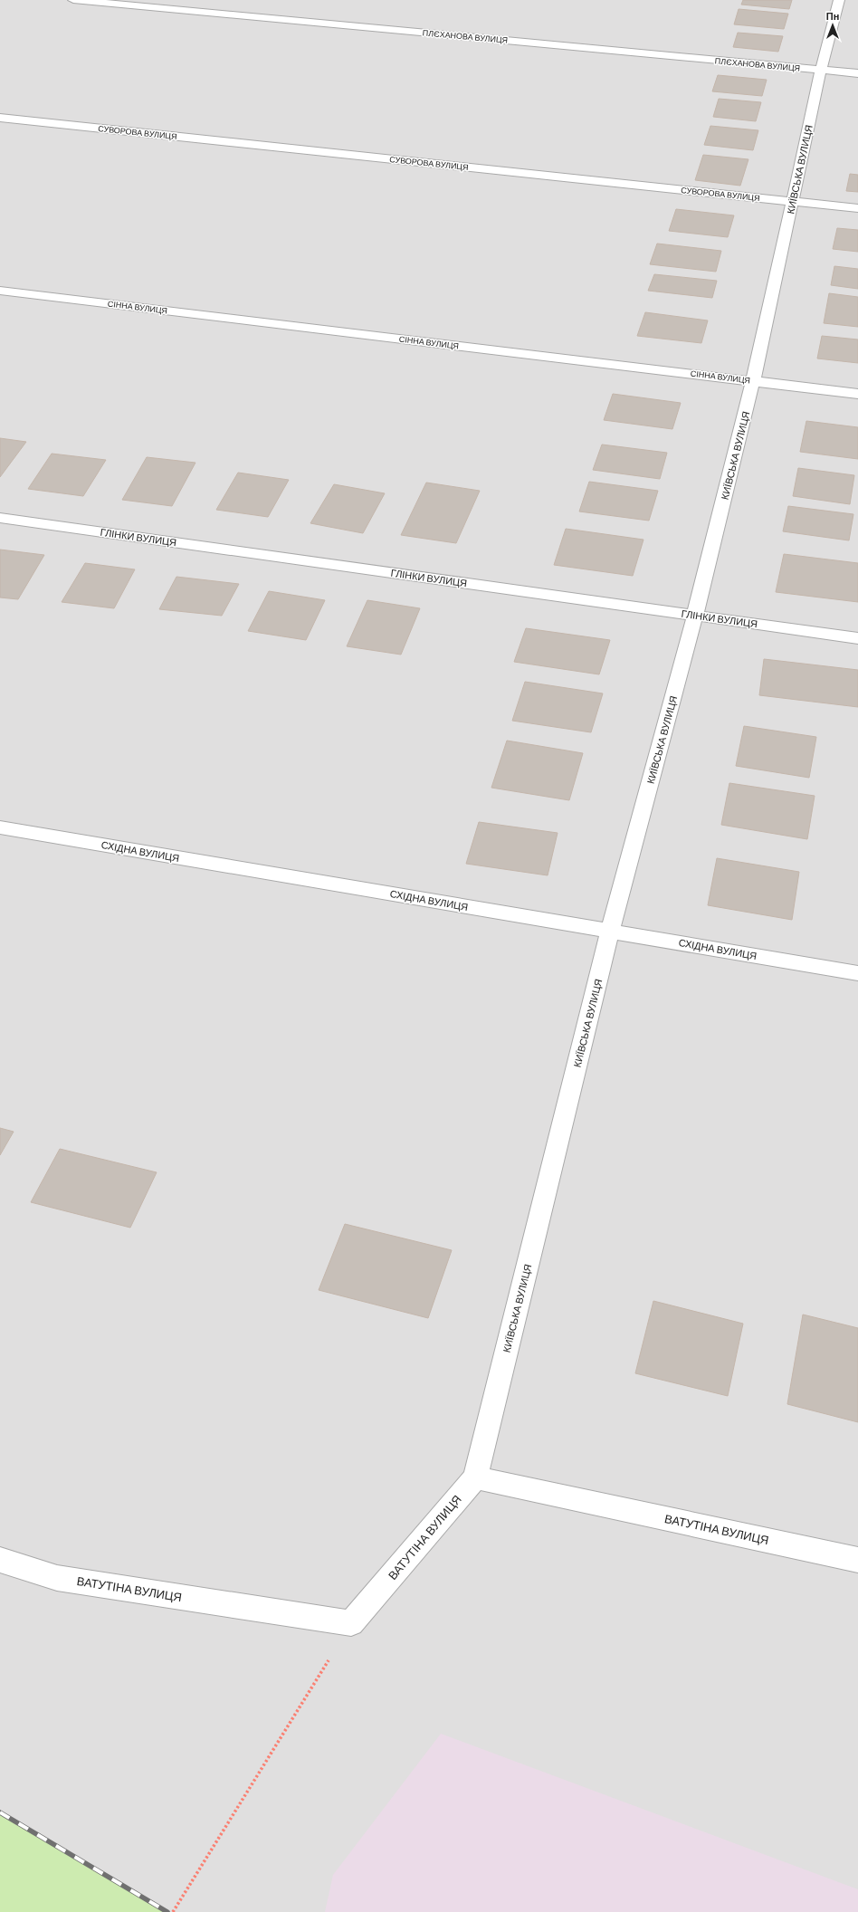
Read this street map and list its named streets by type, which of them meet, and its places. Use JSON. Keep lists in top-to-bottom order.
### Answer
{
  "streets": {
    "street": [
      "ПЛЄХАНОВА ВУЛИЦЯ",
      "СУВОРОВА ВУЛИЦЯ",
      "КИЇВСЬКА ВУЛИЦЯ",
      "СІННА ВУЛИЦЯ",
      "ГЛІНКИ ВУЛИЦЯ",
      "СХІДНА ВУЛИЦЯ",
      "ВАТУТІНА ВУЛИЦЯ"
    ]
  },
  "crossings": [
    ["ПЛЄХАНОВА ВУЛИЦЯ", "КИЇВСЬКА ВУЛИЦЯ"],
    ["СУВОРОВА ВУЛИЦЯ", "КИЇВСЬКА ВУЛИЦЯ"],
    ["КИЇВСЬКА ВУЛИЦЯ", "СІННА ВУЛИЦЯ"],
    ["КИЇВСЬКА ВУЛИЦЯ", "ГЛІНКИ ВУЛИЦЯ"],
    ["КИЇВСЬКА ВУЛИЦЯ", "СХІДНА ВУЛИЦЯ"],
    ["КИЇВСЬКА ВУЛИЦЯ", "ВАТУТІНА ВУЛИЦЯ"]
  ],
  "north": "top"
}
